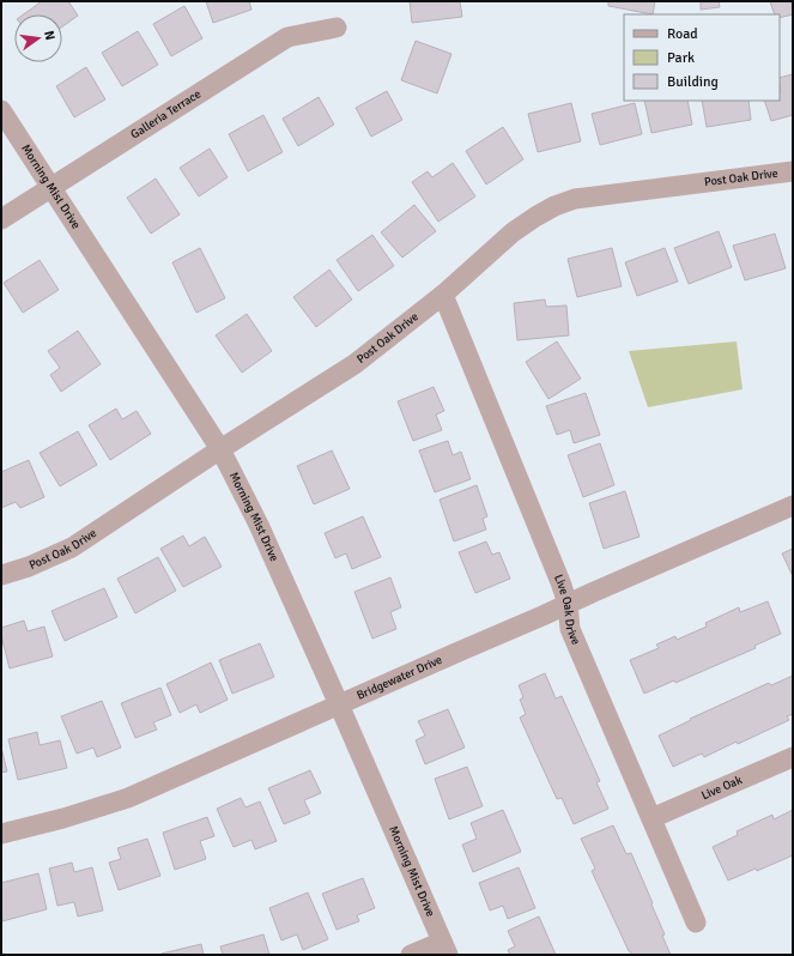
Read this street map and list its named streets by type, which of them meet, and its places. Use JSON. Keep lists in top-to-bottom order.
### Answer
{
  "streets": {
    "street": [
      "Galleria Terrace",
      "Post Oak Drive",
      "Morning Mist Drive",
      "Live Oak Drive",
      "Bridgewater Drive",
      "Live Oak"
    ]
  },
  "crossings": [
    ["Galleria Terrace", "Morning Mist Drive"],
    ["Post Oak Drive", "Morning Mist Drive"],
    ["Post Oak Drive", "Live Oak Drive"],
    ["Morning Mist Drive", "Bridgewater Drive"],
    ["Live Oak Drive", "Bridgewater Drive"],
    ["Live Oak Drive", "Live Oak"]
  ],
  "legend": ["Road", "Park", "Building"],
  "north": "right"
}
